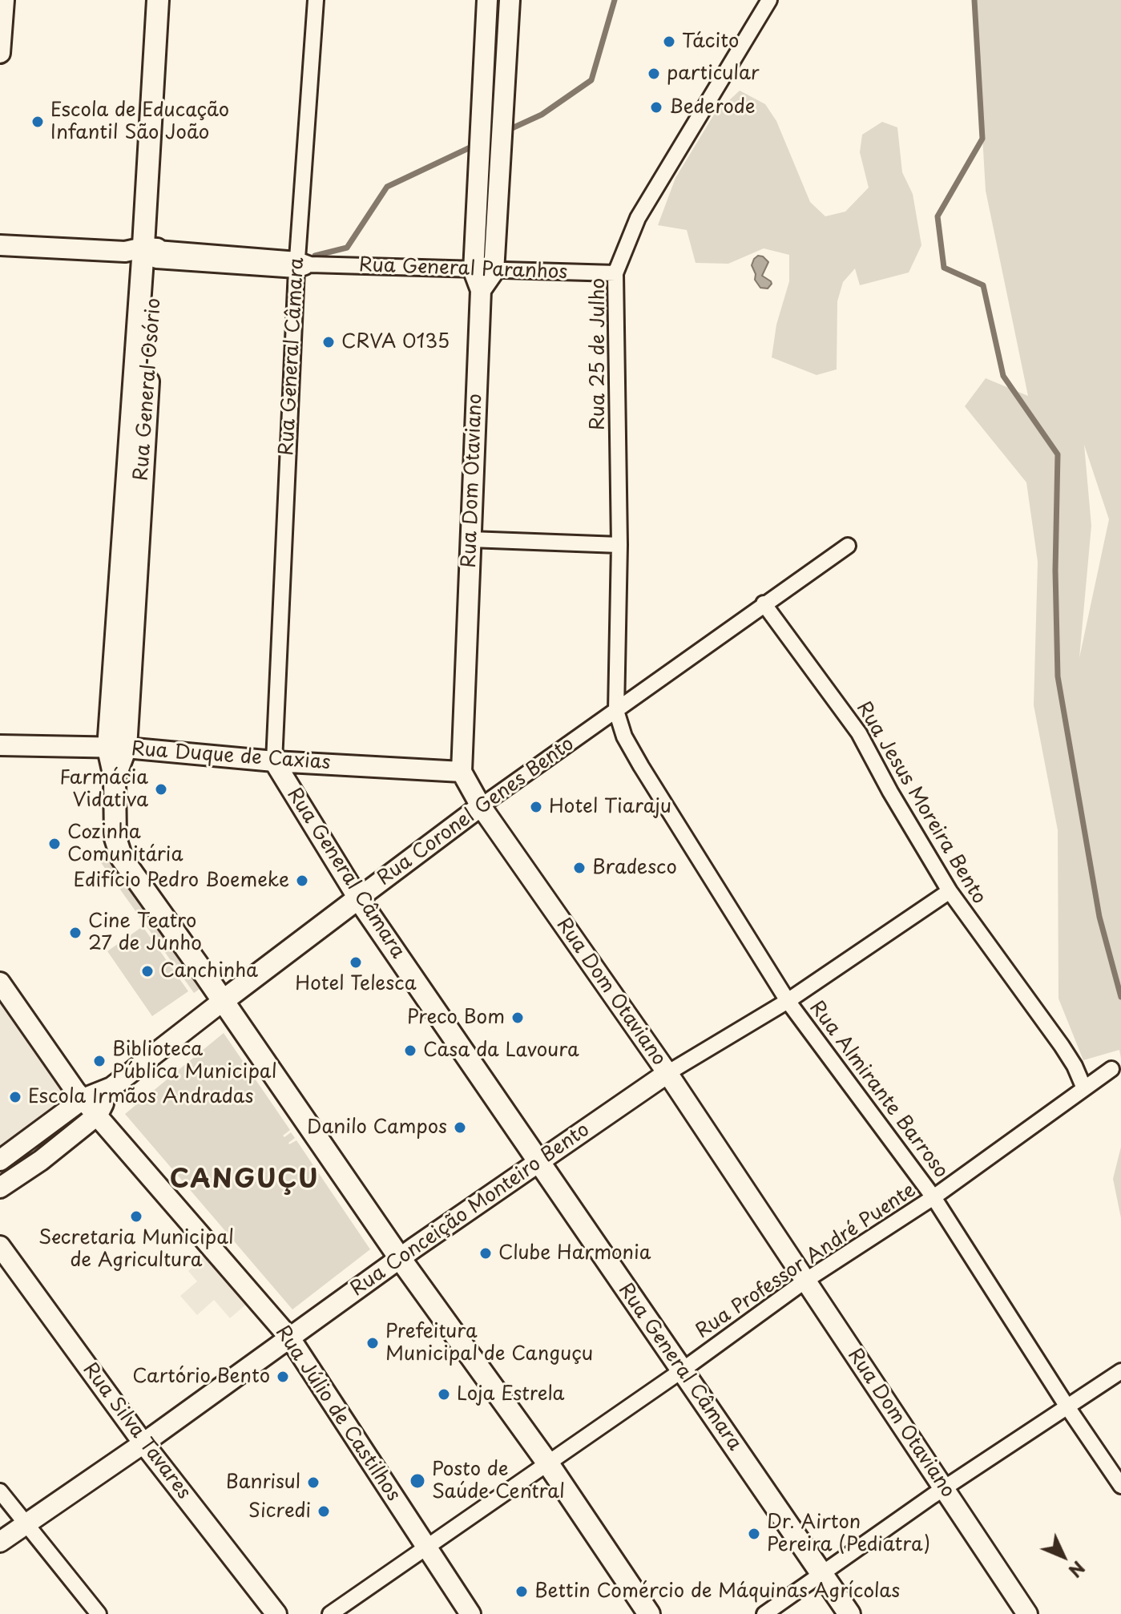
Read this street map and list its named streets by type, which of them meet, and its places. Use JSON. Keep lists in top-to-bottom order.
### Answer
{
  "streets": {
    "main road": ["Rua General Câmara", "Rua General Osório", "Rua Coronel Genes Bento"],
    "street": [
      "Rua General Paranhos",
      "Rua 25 de Julho",
      "Rua Dom Otaviano",
      "Rua Duque de Caxias",
      "Rua Jesus Moreira Bento",
      "Rua Almirante Barroso",
      "Rua Conceição Monteiro Bento",
      "Rua Professor André Puente",
      "Rua Júlio de Castilhos",
      "Rua Silva Tavares"
    ]
  },
  "crossings": [
    ["Rua General Paranhos", "Rua 25 de Julho"],
    ["Rua General Paranhos", "Rua General Câmara"],
    ["Rua General Paranhos", "Rua General Osório"],
    ["Rua General Paranhos", "Rua Dom Otaviano"],
    ["Rua 25 de Julho", "Rua Coronel Genes Bento"],
    ["Rua 25 de Julho", "Rua Almirante Barroso"],
    ["Rua General Câmara", "Rua Duque de Caxias"],
    ["Rua General Câmara", "Rua Coronel Genes Bento"],
    ["Rua General Câmara", "Rua Conceição Monteiro Bento"],
    ["Rua General Câmara", "Rua Professor André Puente"],
    ["Rua General Osório", "Rua Duque de Caxias"],
    ["Rua General Osório", "Rua Coronel Genes Bento"],
    ["Rua General Osório", "Rua Conceição Monteiro Bento"],
    ["Rua General Osório", "Rua Professor André Puente"],
    ["Rua Dom Otaviano", "Rua Duque de Caxias"],
    ["Rua Dom Otaviano", "Rua Coronel Genes Bento"],
    ["Rua Dom Otaviano", "Rua Conceição Monteiro Bento"],
    ["Rua Dom Otaviano", "Rua Professor André Puente"],
    ["Rua Jesus Moreira Bento", "Rua Coronel Genes Bento"],
    ["Rua Jesus Moreira Bento", "Rua Conceição Monteiro Bento"],
    ["Rua Jesus Moreira Bento", "Rua Professor André Puente"],
    ["Rua Coronel Genes Bento", "Rua Almirante Barroso"],
    ["Rua Coronel Genes Bento", "Rua Júlio de Castilhos"],
    ["Rua Almirante Barroso", "Rua Conceição Monteiro Bento"],
    ["Rua Almirante Barroso", "Rua Professor André Puente"],
    ["Rua Conceição Monteiro Bento", "Rua Júlio de Castilhos"],
    ["Rua Conceição Monteiro Bento", "Rua Silva Tavares"],
    ["Rua Professor André Puente", "Rua Júlio de Castilhos"]
  ],
  "districts": ["CANGUÇU"],
  "places": [
    "Tácito",
    "particular",
    "Bederode",
    "Escola de Educação Infantil São João",
    "CRVA 0135",
    "Farmácia Vidativa",
    "Hotel Tiaraju",
    "Cozinha Comunitária",
    "Bradesco",
    "Edifício Pedro Boemeke",
    "Cine Teatro 27 de Junho",
    "Hotel Telesca",
    "Canchinha",
    "Preco Bom",
    "Casa da Lavoura",
    "Biblioteca Pública Municipal",
    "Escola Irmãos Andradas",
    "Danilo Campos",
    "Secretaria Municipal de Agricultura",
    "Clube Harmonia",
    "Prefeitura Municipal de Canguçu",
    "Cartório Bento",
    "Loja Estrela",
    "Posto de Saúde Central",
    "Banrisul",
    "Sicredi",
    "Dr. Airton Pereira (Pediatra)",
    "Bettin Comércio de Máquinas Agrícolas"
  ],
  "north": "bottom right"
}
